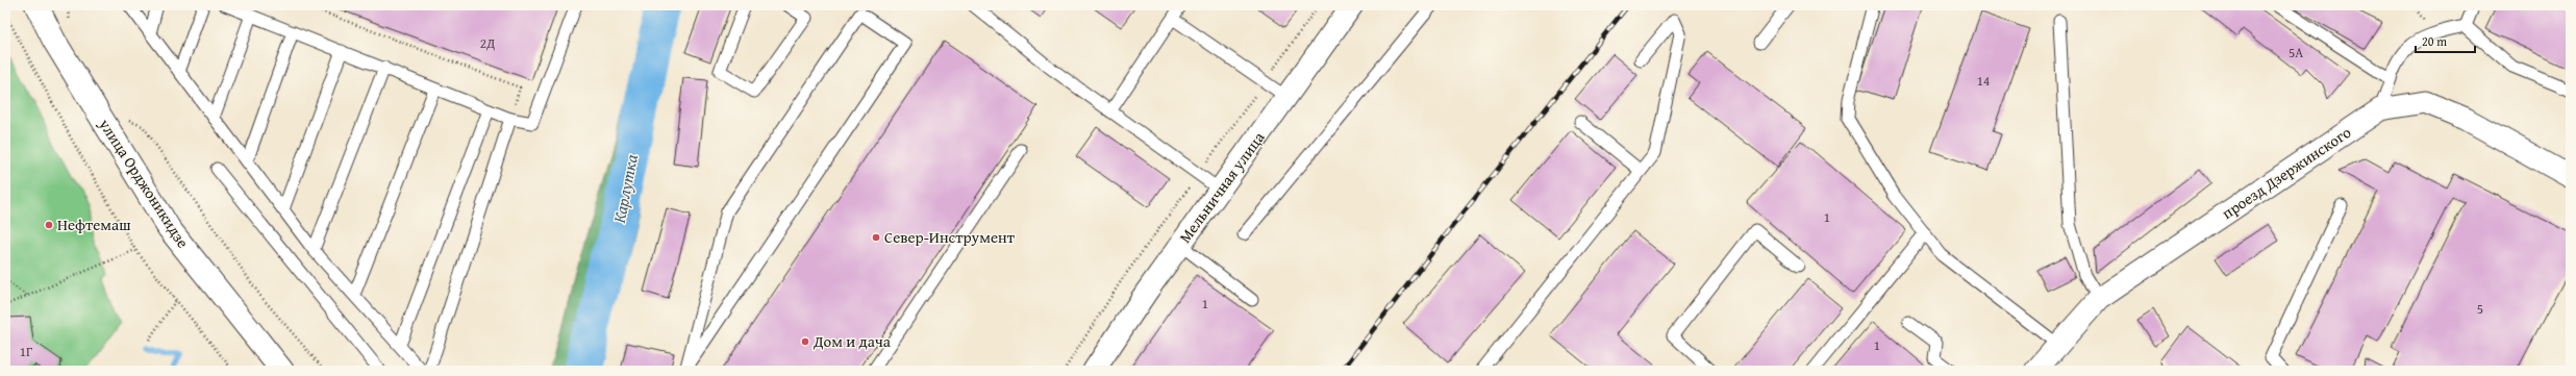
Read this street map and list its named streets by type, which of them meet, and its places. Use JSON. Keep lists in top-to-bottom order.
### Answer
{
  "streets": {
    "main road": ["улица Орджоникидзе"],
    "street": ["проезд Дзержинского", "Мельничная улица"]
  },
  "water": ["Карлутка"],
  "places": ["Нефтемаш", "Север-Инструмент", "Дом и дача"],
  "house_numbers": [
    "2Д",
    "5А",
    "14",
    "1",
    "1",
    "5",
    "1",
    "1Г"
  ],
  "scale_bar": "20 m"
}
